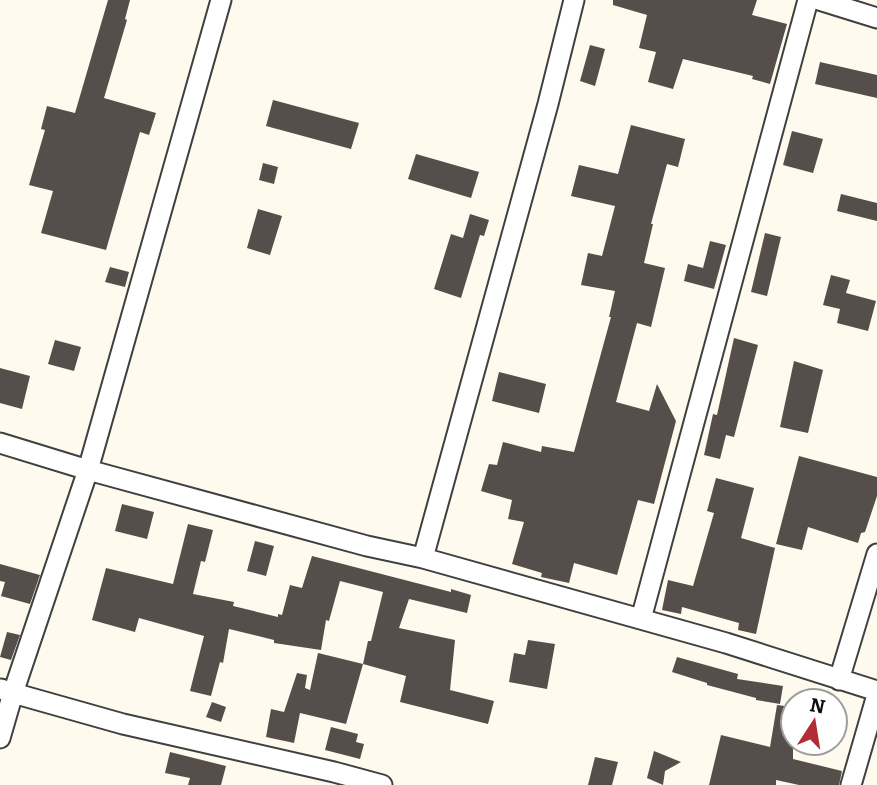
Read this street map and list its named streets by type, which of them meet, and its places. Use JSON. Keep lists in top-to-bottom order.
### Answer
{
  "north": "top"
}
